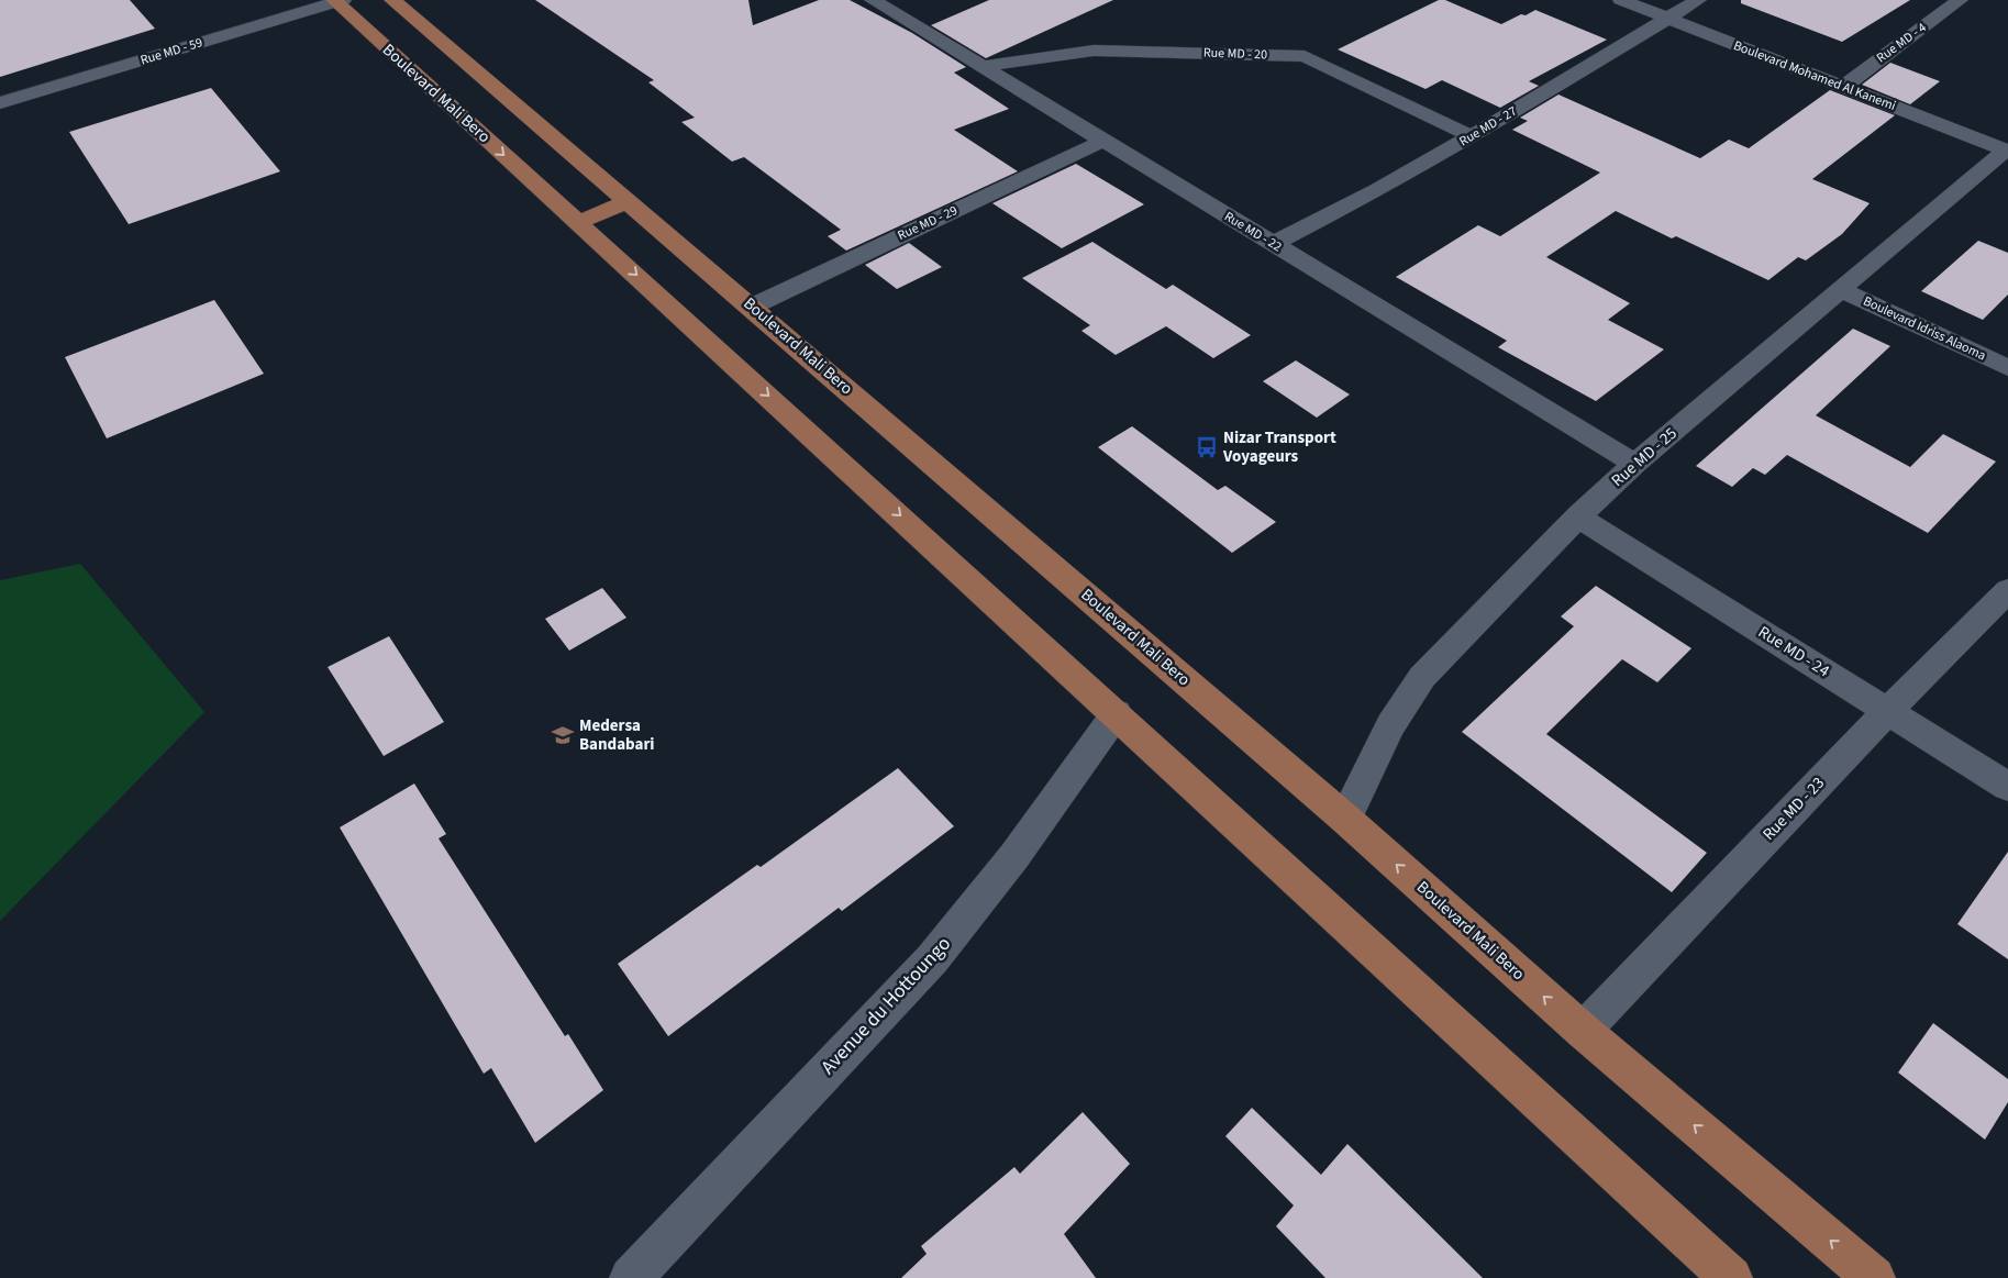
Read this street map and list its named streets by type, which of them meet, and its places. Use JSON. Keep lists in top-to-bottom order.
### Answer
{
  "streets": {
    "main road": ["Boulevard Mali Bero"],
    "street": [
      "Rue MD - 4",
      "Rue MD - 59",
      "Rue MD - 20",
      "Boulevard Mohamed Al Kanemi",
      "Rue MD - 27",
      "Rue MD - 29",
      "Rue MD - 22",
      "Boulevard Idriss Alaoma",
      "Rue MD - 25",
      "Rue MD - 24",
      "Rue MD - 23",
      "Avenue du Hottoungo"
    ]
  },
  "crossings": [
    ["Rue MD - 4", "Boulevard Mohamed Al Kanemi"],
    ["Rue MD - 59", "Boulevard Mali Bero"],
    ["Rue MD - 20", "Rue MD - 27"],
    ["Rue MD - 20", "Rue MD - 22"],
    ["Boulevard Mohamed Al Kanemi", "Rue MD - 27"],
    ["Boulevard Mohamed Al Kanemi", "Rue MD - 25"],
    ["Boulevard Mali Bero", "Rue MD - 29"],
    ["Boulevard Mali Bero", "Rue MD - 25"],
    ["Boulevard Mali Bero", "Rue MD - 23"],
    ["Boulevard Mali Bero", "Avenue du Hottoungo"],
    ["Rue MD - 27", "Rue MD - 22"],
    ["Rue MD - 29", "Rue MD - 22"],
    ["Rue MD - 22", "Rue MD - 25"],
    ["Boulevard Idriss Alaoma", "Rue MD - 25"],
    ["Rue MD - 25", "Rue MD - 24"],
    ["Rue MD - 24", "Rue MD - 23"]
  ],
  "places": {
    "bus stop": ["Nizar Transport Voyageurs"],
    "school or university": ["Medersa Bandabari"]
  }
}
